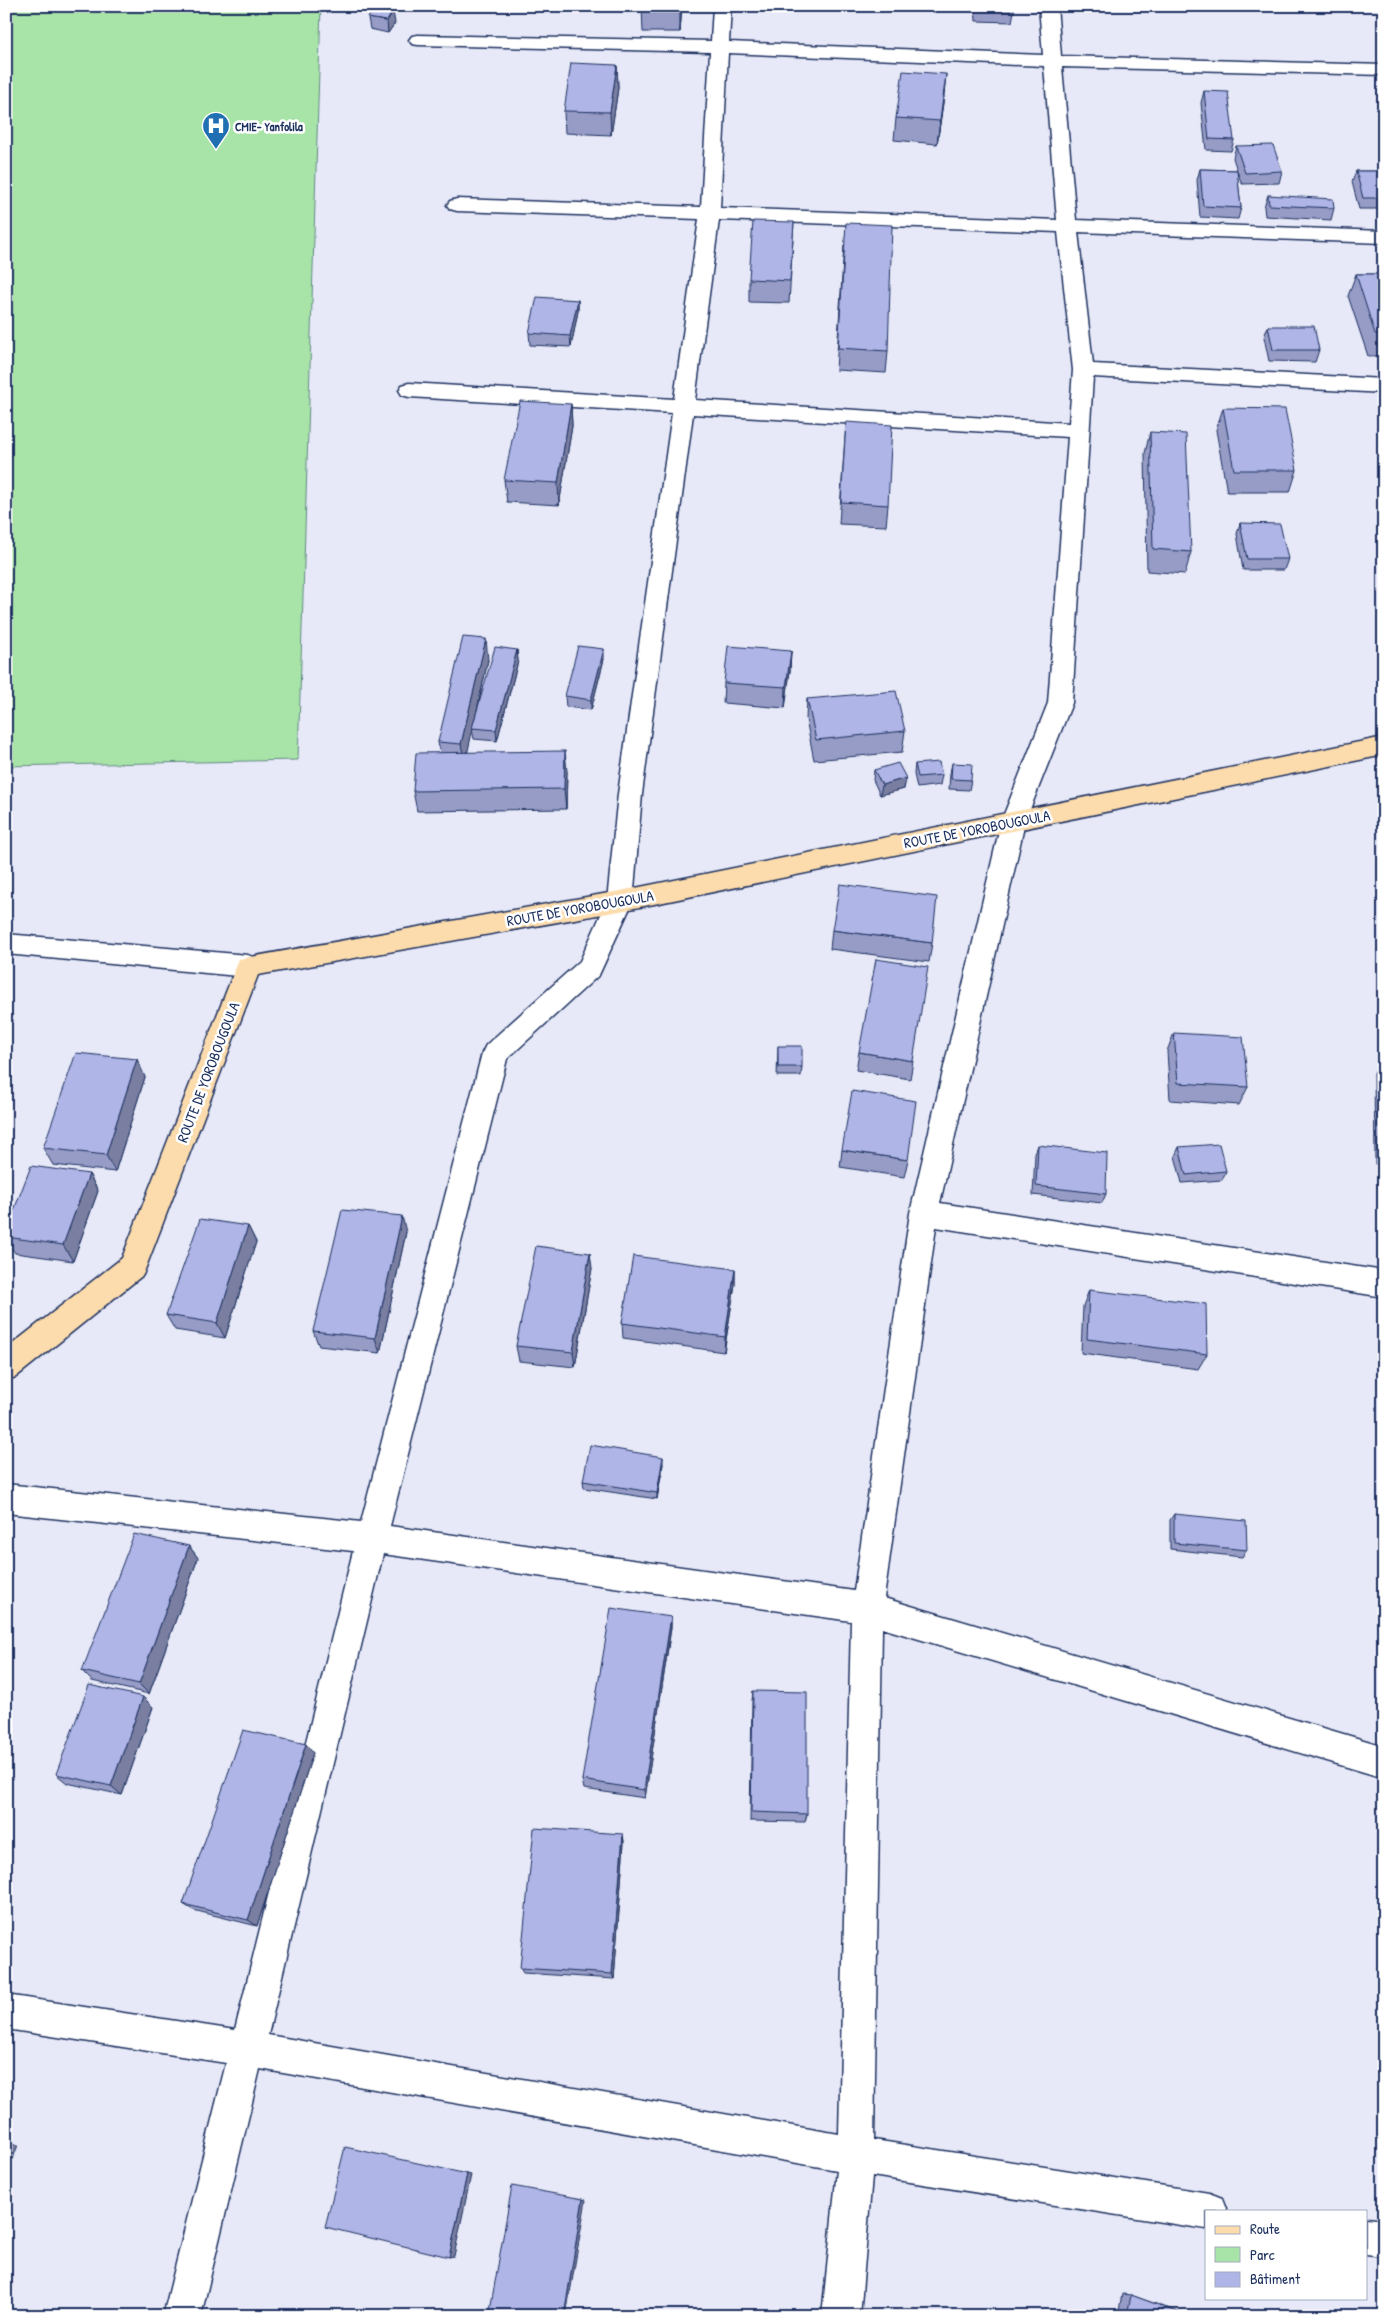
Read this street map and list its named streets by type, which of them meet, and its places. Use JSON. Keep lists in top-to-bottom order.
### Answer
{
  "streets": {
    "main road": ["ROUTE DE YOROBOUGOULA"]
  },
  "places": {
    "hospital": ["CMIE- Yanfolila"]
  },
  "legend": ["Route", "Parc", "Bâtiment"]
}
